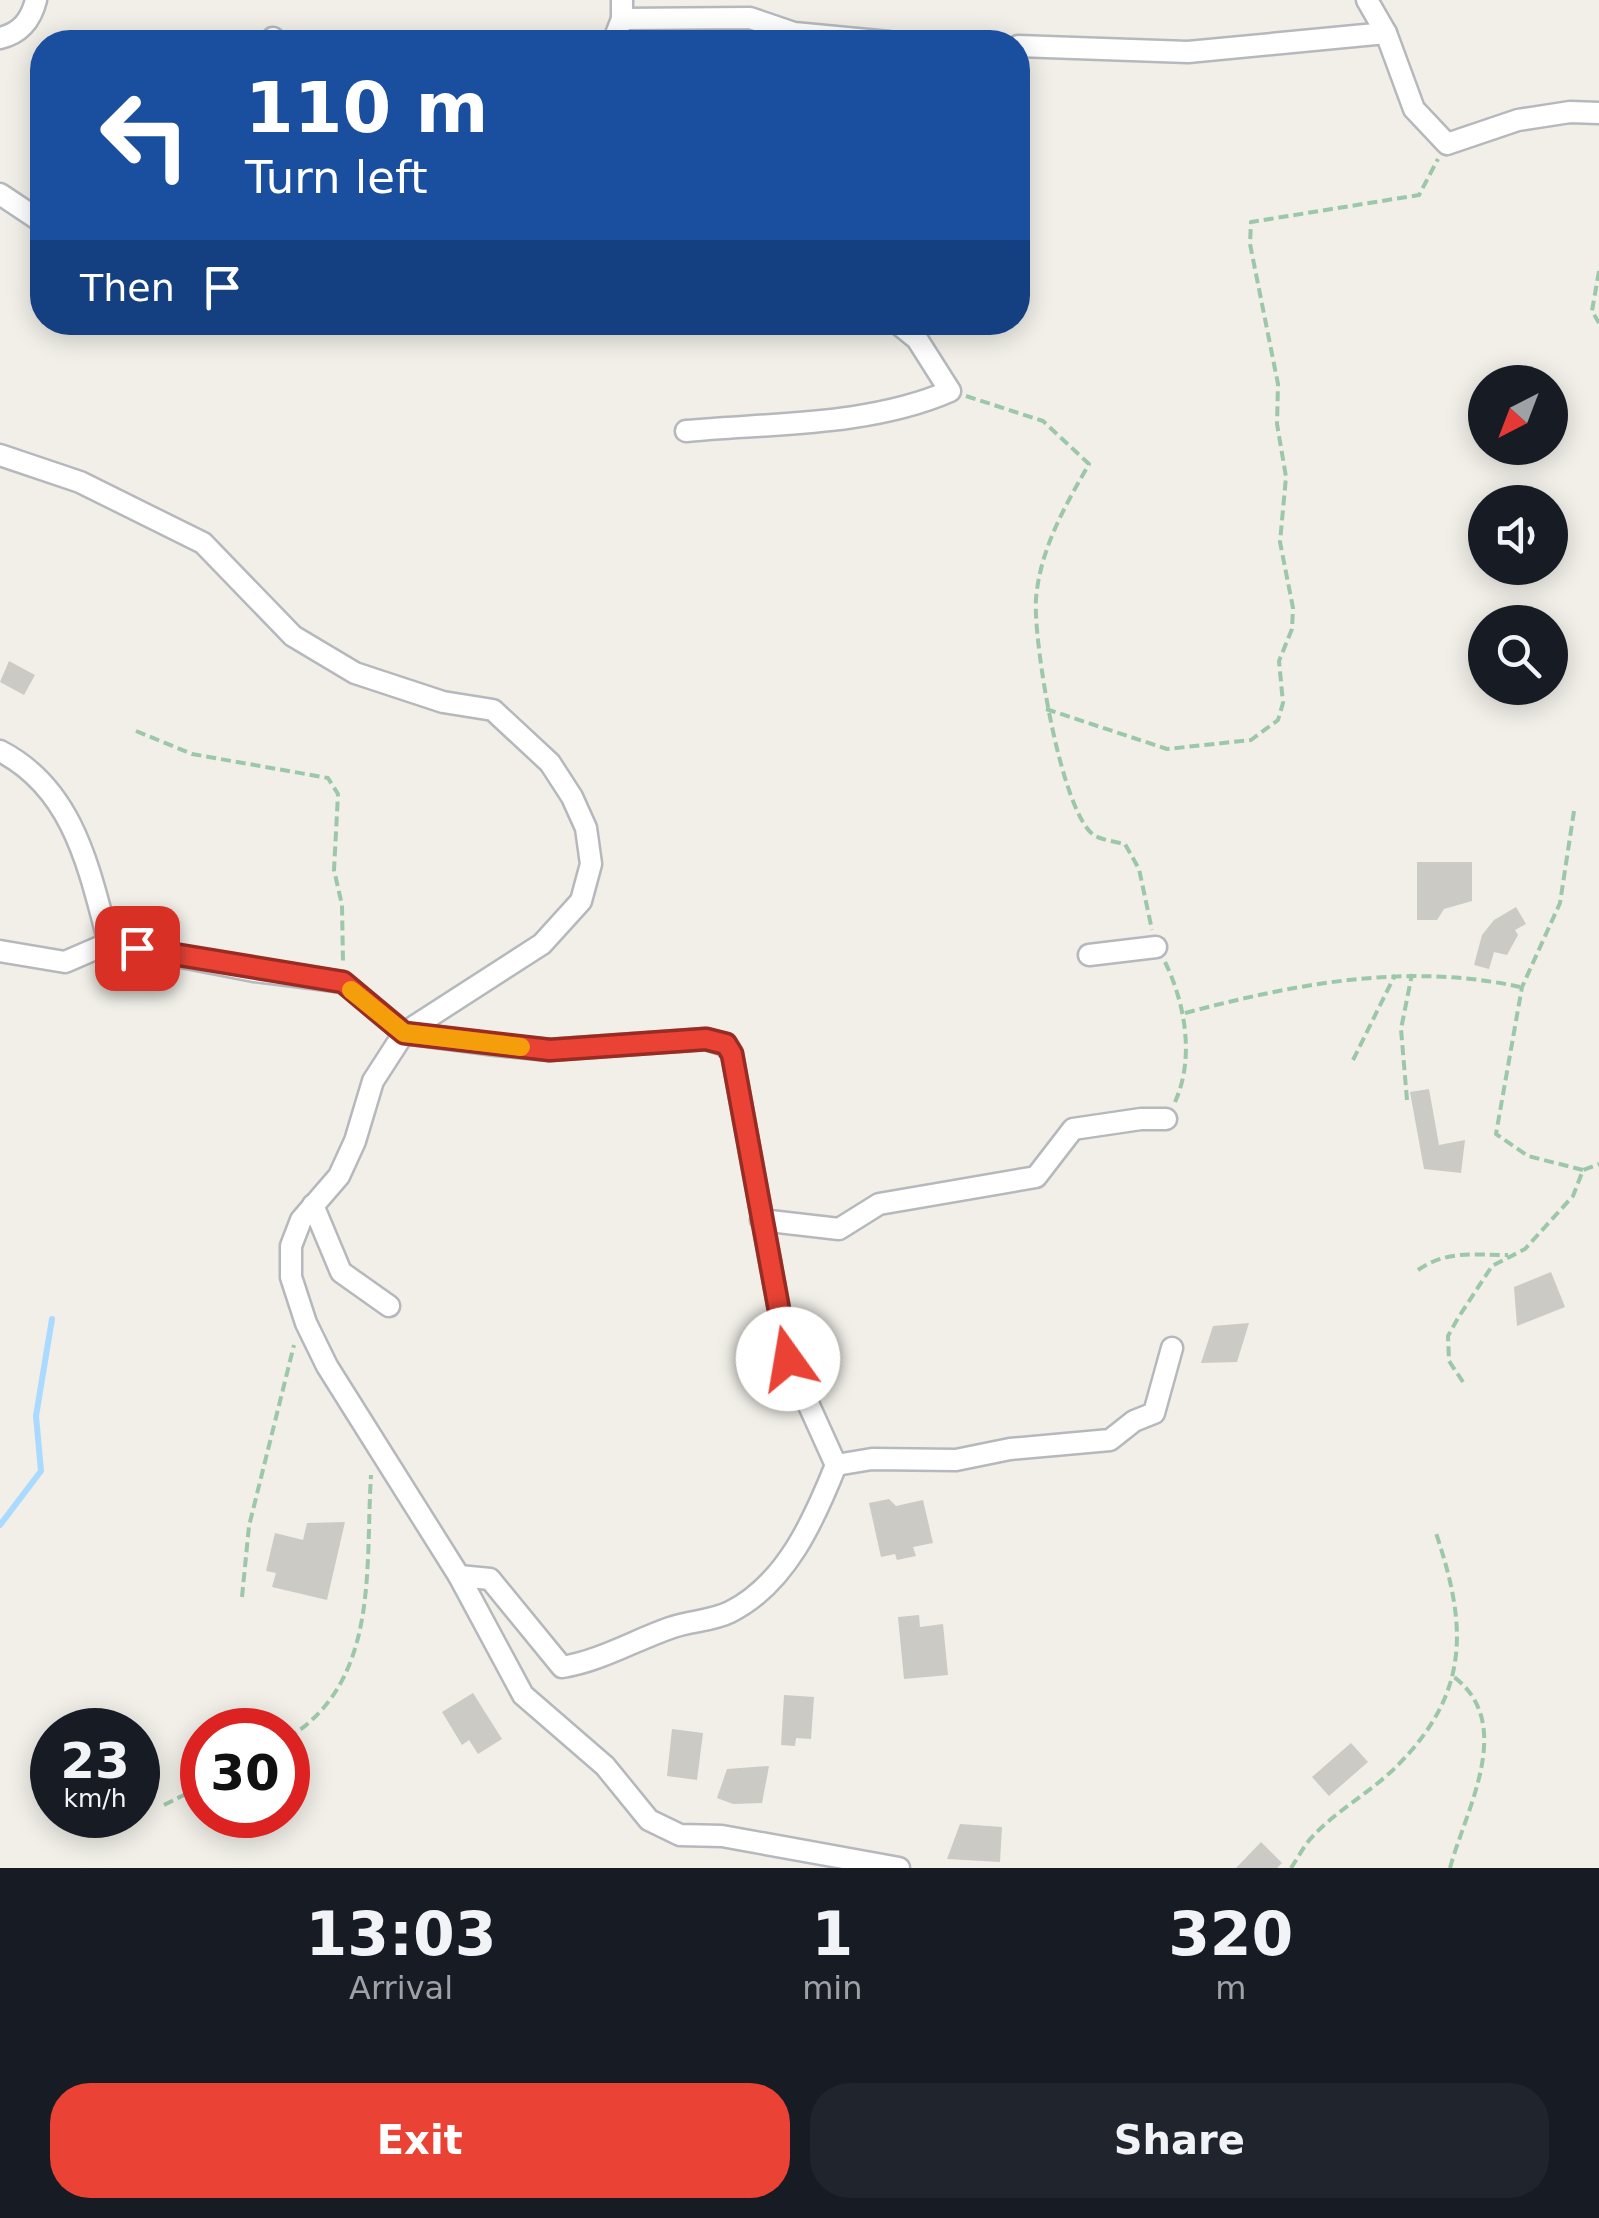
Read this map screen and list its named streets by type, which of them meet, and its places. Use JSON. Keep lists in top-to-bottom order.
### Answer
{
  "north": "bottom left",
  "page": {
    "turn": ["110 m", "Turn left"],
    "then": "Then",
    "speed": "23 km/h",
    "limit": "30",
    "eta": [
      "13:03",
      "Arrival",
      "1",
      "min",
      "320",
      "m"
    ],
    "buttons": ["Exit", "Share"]
  }
}
